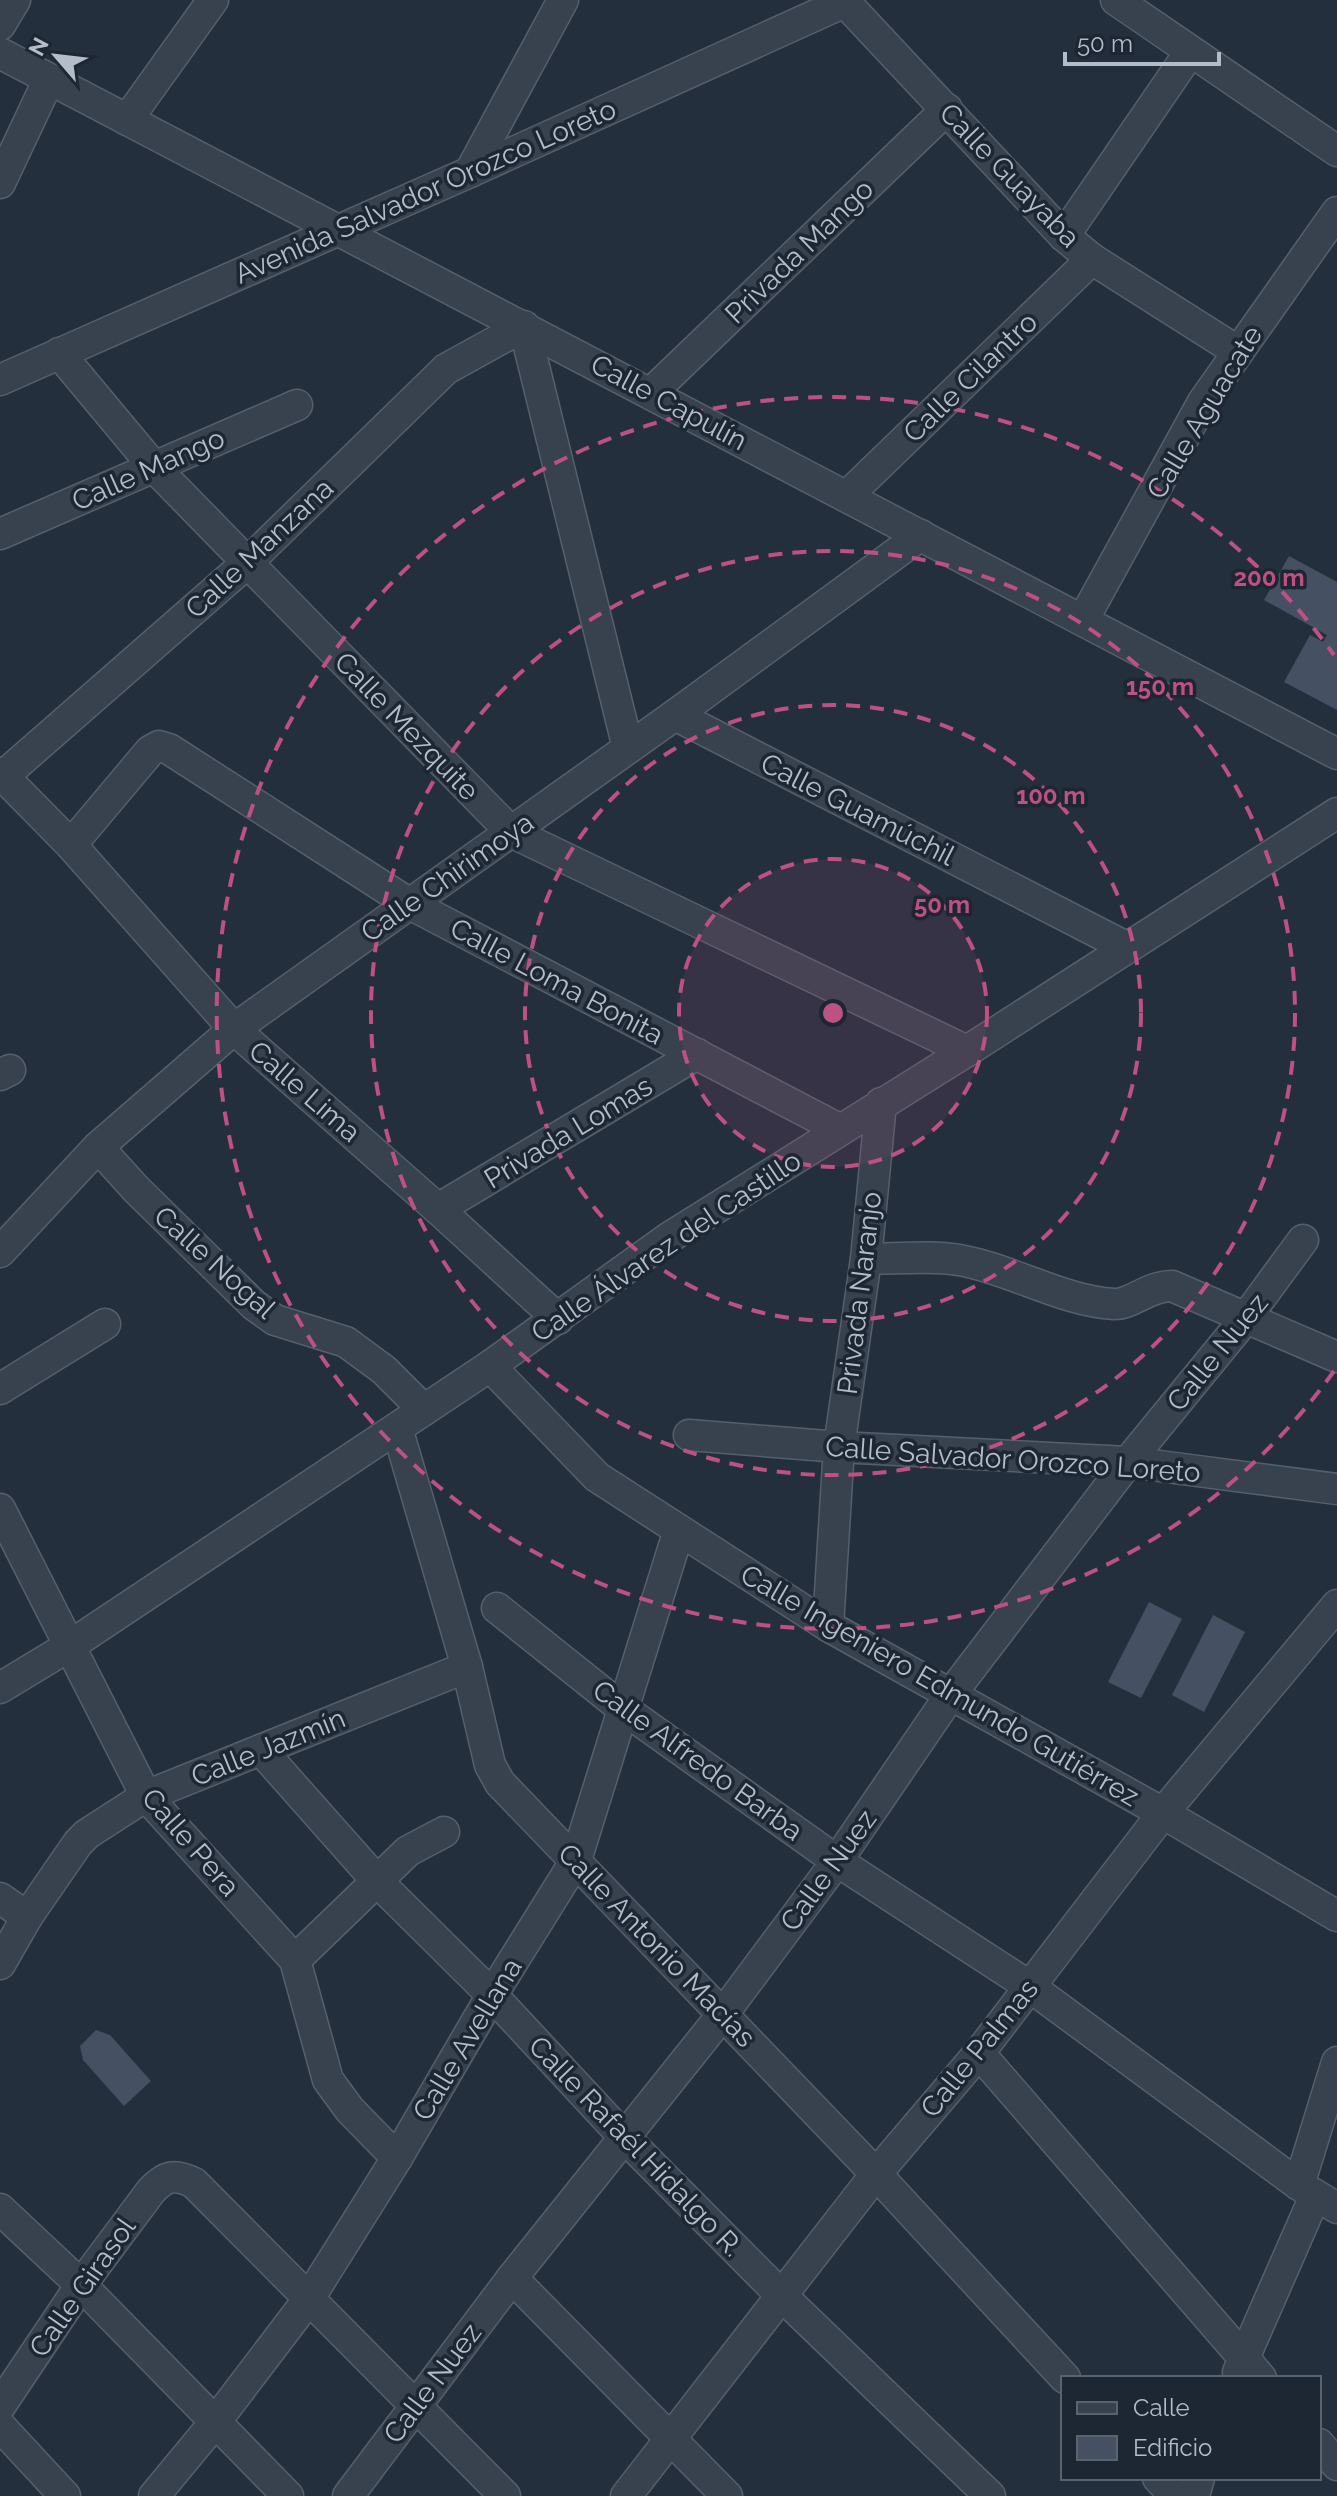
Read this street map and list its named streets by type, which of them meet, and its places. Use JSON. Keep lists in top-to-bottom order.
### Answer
{
  "streets": {
    "street": [
      "Calle Guayaba",
      "Avenida Salvador Orozco Loreto",
      "Privada Mango",
      "Calle Cilantro",
      "Calle Capulín",
      "Calle Aguacate",
      "Calle Mango",
      "Calle Manzana",
      "Calle Mezquite",
      "Calle Guamúchil",
      "Calle Chirimoya",
      "Calle Loma Bonita",
      "Calle Lima",
      "Privada Lomas",
      "Calle Álvarez del Castillo",
      "Calle Nogal",
      "Privada Naranjo",
      "Calle Nuez",
      "Calle Salvador Orozco Loreto",
      "Calle Ingeniero Edmundo Gutiérrez",
      "Calle Jazmín",
      "Calle Alfredo Barba",
      "Calle Pera",
      "Calle Antonio Macías",
      "Calle Avellana",
      "Calle Palmas",
      "Calle Rafaél Hidalgo R.",
      "Calle Girasol"
    ]
  },
  "crossings": [
    ["Calle Guayaba", "Avenida Salvador Orozco Loreto"],
    ["Calle Guayaba", "Privada Mango"],
    ["Calle Guayaba", "Calle Cilantro"],
    ["Calle Guayaba", "Calle Aguacate"],
    ["Avenida Salvador Orozco Loreto", "Calle Capulín"],
    ["Avenida Salvador Orozco Loreto", "Calle Mezquite"],
    ["Privada Mango", "Calle Capulín"],
    ["Calle Cilantro", "Calle Capulín"],
    ["Calle Capulín", "Calle Aguacate"],
    ["Calle Capulín", "Calle Manzana"],
    ["Calle Capulín", "Calle Chirimoya"],
    ["Calle Mango", "Calle Mezquite"],
    ["Calle Manzana", "Calle Mezquite"],
    ["Calle Manzana", "Calle Lima"],
    ["Calle Mezquite", "Calle Chirimoya"],
    ["Calle Mezquite", "Calle Álvarez del Castillo"],
    ["Calle Guamúchil", "Calle Chirimoya"],
    ["Calle Guamúchil", "Calle Álvarez del Castillo"],
    ["Calle Chirimoya", "Calle Loma Bonita"],
    ["Calle Chirimoya", "Calle Lima"],
    ["Calle Chirimoya", "Calle Nogal"],
    ["Calle Loma Bonita", "Calle Lima"],
    ["Calle Loma Bonita", "Privada Lomas"],
    ["Calle Loma Bonita", "Calle Álvarez del Castillo"],
    ["Calle Lima", "Privada Lomas"],
    ["Calle Lima", "Calle Álvarez del Castillo"],
    ["Calle Álvarez del Castillo", "Calle Nogal"],
    ["Calle Álvarez del Castillo", "Privada Naranjo"],
    ["Calle Álvarez del Castillo", "Calle Ingeniero Edmundo Gutiérrez"],
    ["Calle Álvarez del Castillo", "Calle Pera"],
    ["Calle Álvarez del Castillo", "Calle Antonio Macías"],
    ["Privada Naranjo", "Calle Salvador Orozco Loreto"],
    ["Privada Naranjo", "Calle Ingeniero Edmundo Gutiérrez"],
    ["Calle Nuez", "Calle Salvador Orozco Loreto"],
    ["Calle Nuez", "Calle Ingeniero Edmundo Gutiérrez"],
    ["Calle Nuez", "Calle Alfredo Barba"],
    ["Calle Nuez", "Calle Antonio Macías"],
    ["Calle Nuez", "Calle Rafaél Hidalgo R."],
    ["Calle Ingeniero Edmundo Gutiérrez", "Calle Avellana"],
    ["Calle Ingeniero Edmundo Gutiérrez", "Calle Palmas"],
    ["Calle Jazmín", "Calle Pera"],
    ["Calle Jazmín", "Calle Antonio Macías"],
    ["Calle Jazmín", "Calle Rafaél Hidalgo R."],
    ["Calle Alfredo Barba", "Calle Avellana"],
    ["Calle Alfredo Barba", "Calle Palmas"],
    ["Calle Pera", "Calle Avellana"],
    ["Calle Antonio Macías", "Calle Avellana"],
    ["Calle Antonio Macías", "Calle Palmas"],
    ["Calle Avellana", "Calle Rafaél Hidalgo R."],
    ["Calle Avellana", "Calle Girasol"],
    ["Calle Palmas", "Calle Rafaél Hidalgo R."]
  ],
  "legend": ["Calle", "Edificio"],
  "scale_bar": "50 m",
  "north": "top left",
  "rings": [
    "200 m",
    "150 m",
    "100 m",
    "50 m"
  ]
}
